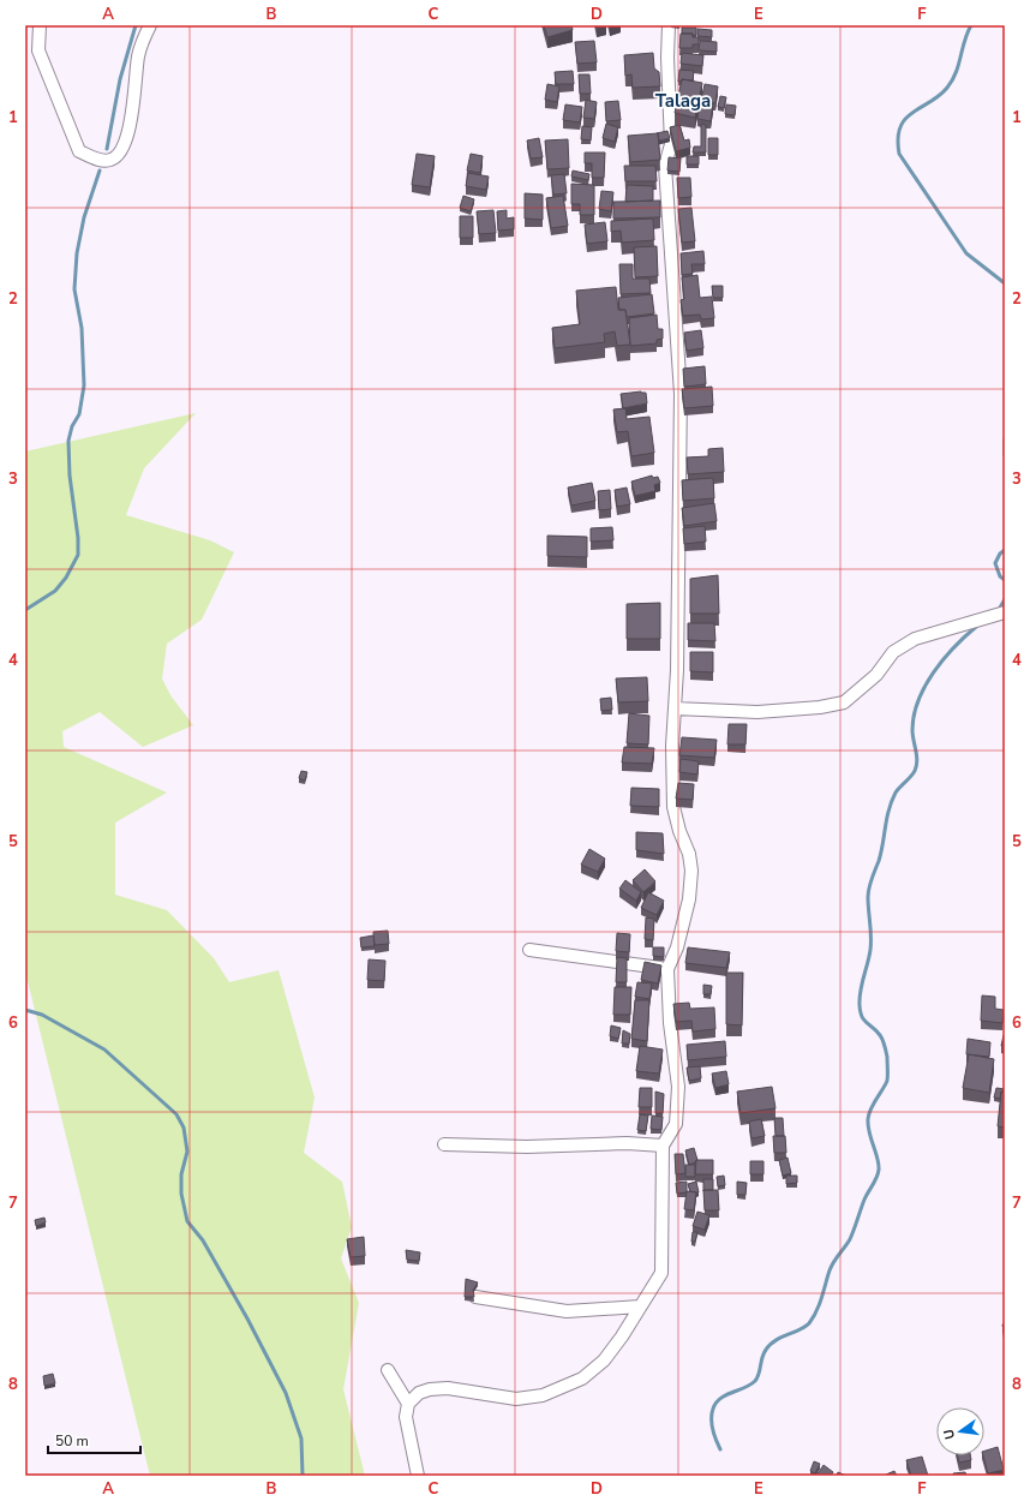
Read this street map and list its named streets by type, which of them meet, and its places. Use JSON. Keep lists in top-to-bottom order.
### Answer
{
  "districts": ["Talaga"],
  "scale_bar": "50 m",
  "north": "left",
  "grid": {
    "columns": [
      "A",
      "B",
      "C",
      "D",
      "E",
      "F"
    ],
    "rows": [
      "1",
      "2",
      "3",
      "4",
      "5",
      "6",
      "7",
      "8"
    ]
  }
}
